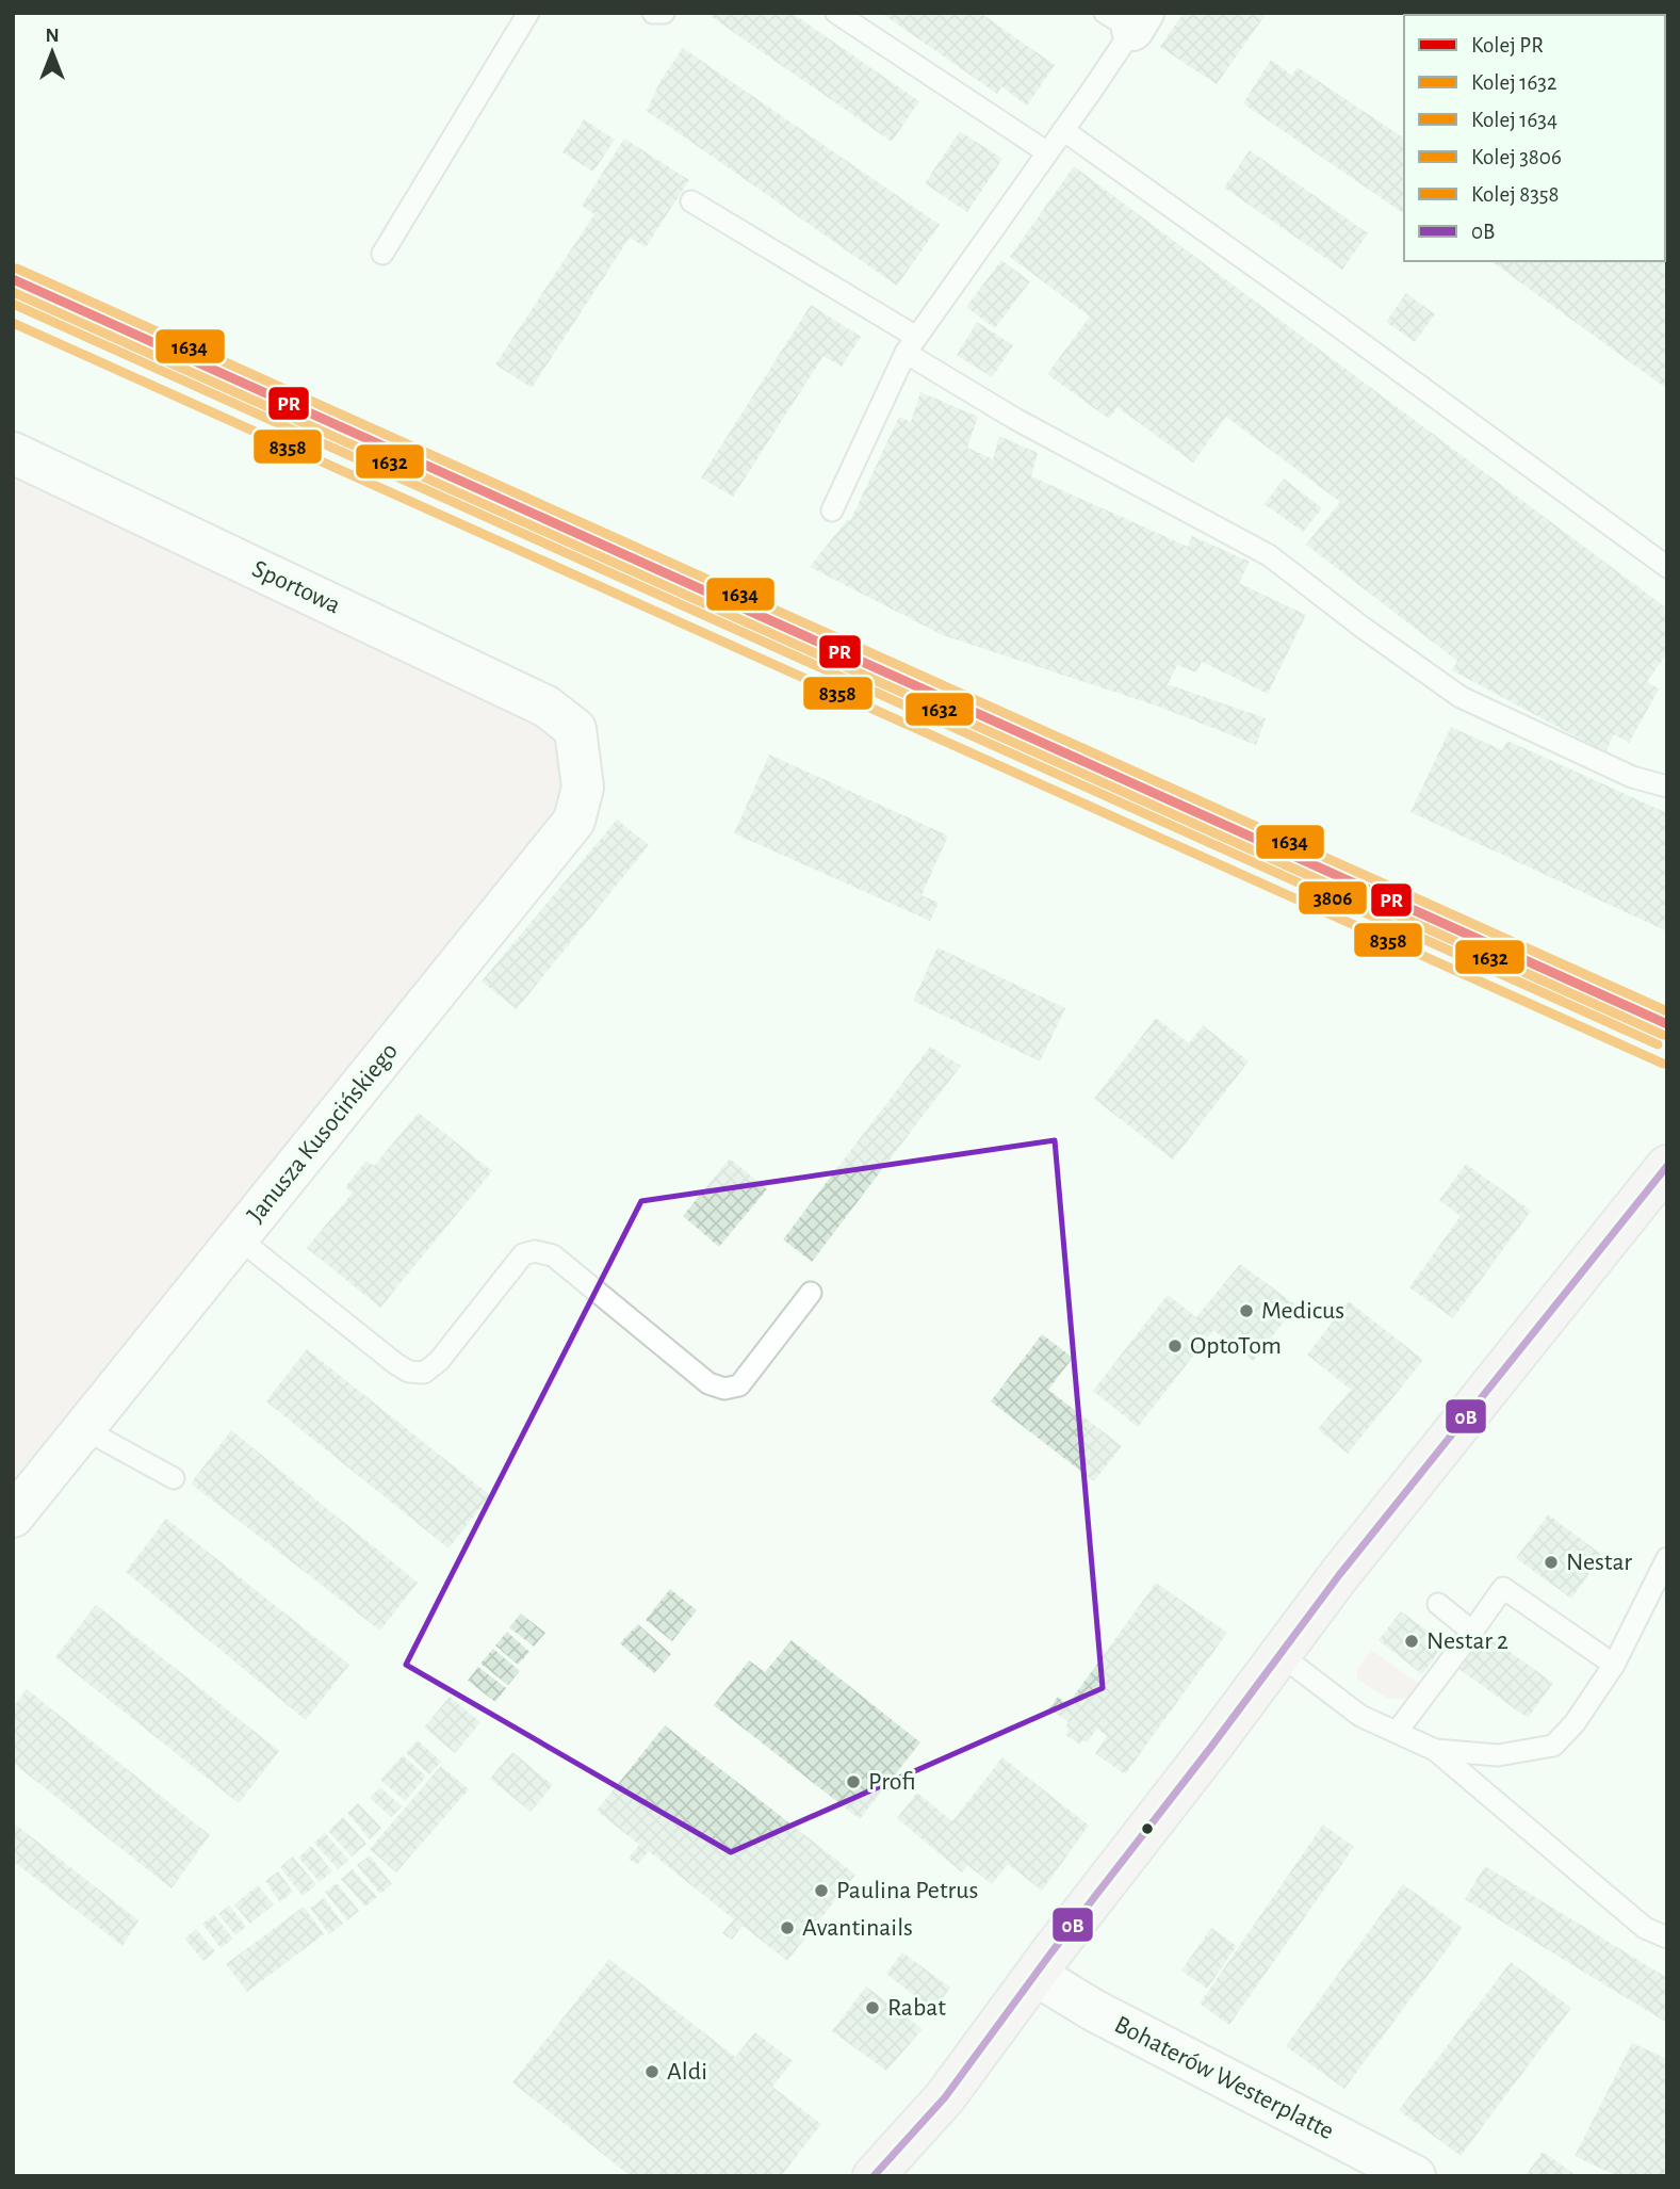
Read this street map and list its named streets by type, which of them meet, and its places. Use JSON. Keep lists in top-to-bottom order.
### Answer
{
  "streets": {
    "street": ["Sportowa", "Janusza Kusocińskiego", "Bohaterów Westerplatte"]
  },
  "crossings": [
    ["Sportowa", "Janusza Kusocińskiego"]
  ],
  "places": [
    "Medicus",
    "OptoTom",
    "Nestar",
    "Nestar 2",
    "Profi",
    "Paulina Petrus",
    "Avantinails",
    "Rabat",
    "Aldi"
  ],
  "lines": [
    "rail line 1634",
    "rail line PR",
    "rail line 1632",
    "rail line 3806",
    "rail line 8358",
    "transit line 0B"
  ],
  "legend": [
    "Kolej PR",
    "Kolej 1632",
    "Kolej 1634",
    "Kolej 3806",
    "Kolej 8358",
    "0B"
  ],
  "north": "top"
}
